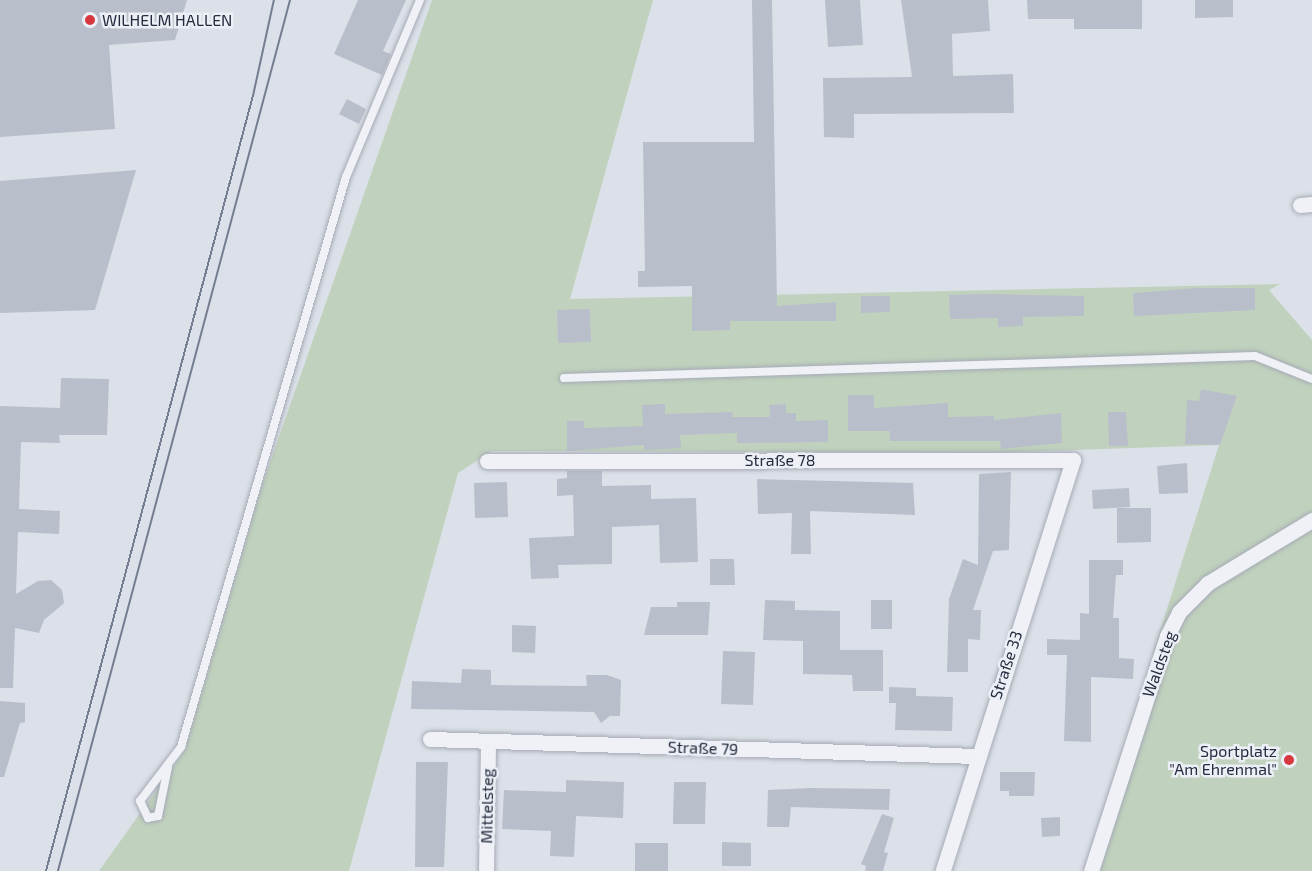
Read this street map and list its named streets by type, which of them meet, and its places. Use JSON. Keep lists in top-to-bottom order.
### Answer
{
  "streets": {
    "street": [
      "Straße 78",
      "Waldsteg",
      "Straße 33",
      "Straße 79",
      "Mittelsteg"
    ]
  },
  "crossings": [
    ["Straße 78", "Straße 33"],
    ["Straße 33", "Straße 79"],
    ["Straße 79", "Mittelsteg"]
  ],
  "places": ["WILHELM HALLEN", "Sportplatz \"Am Ehrenmal\""]
}
